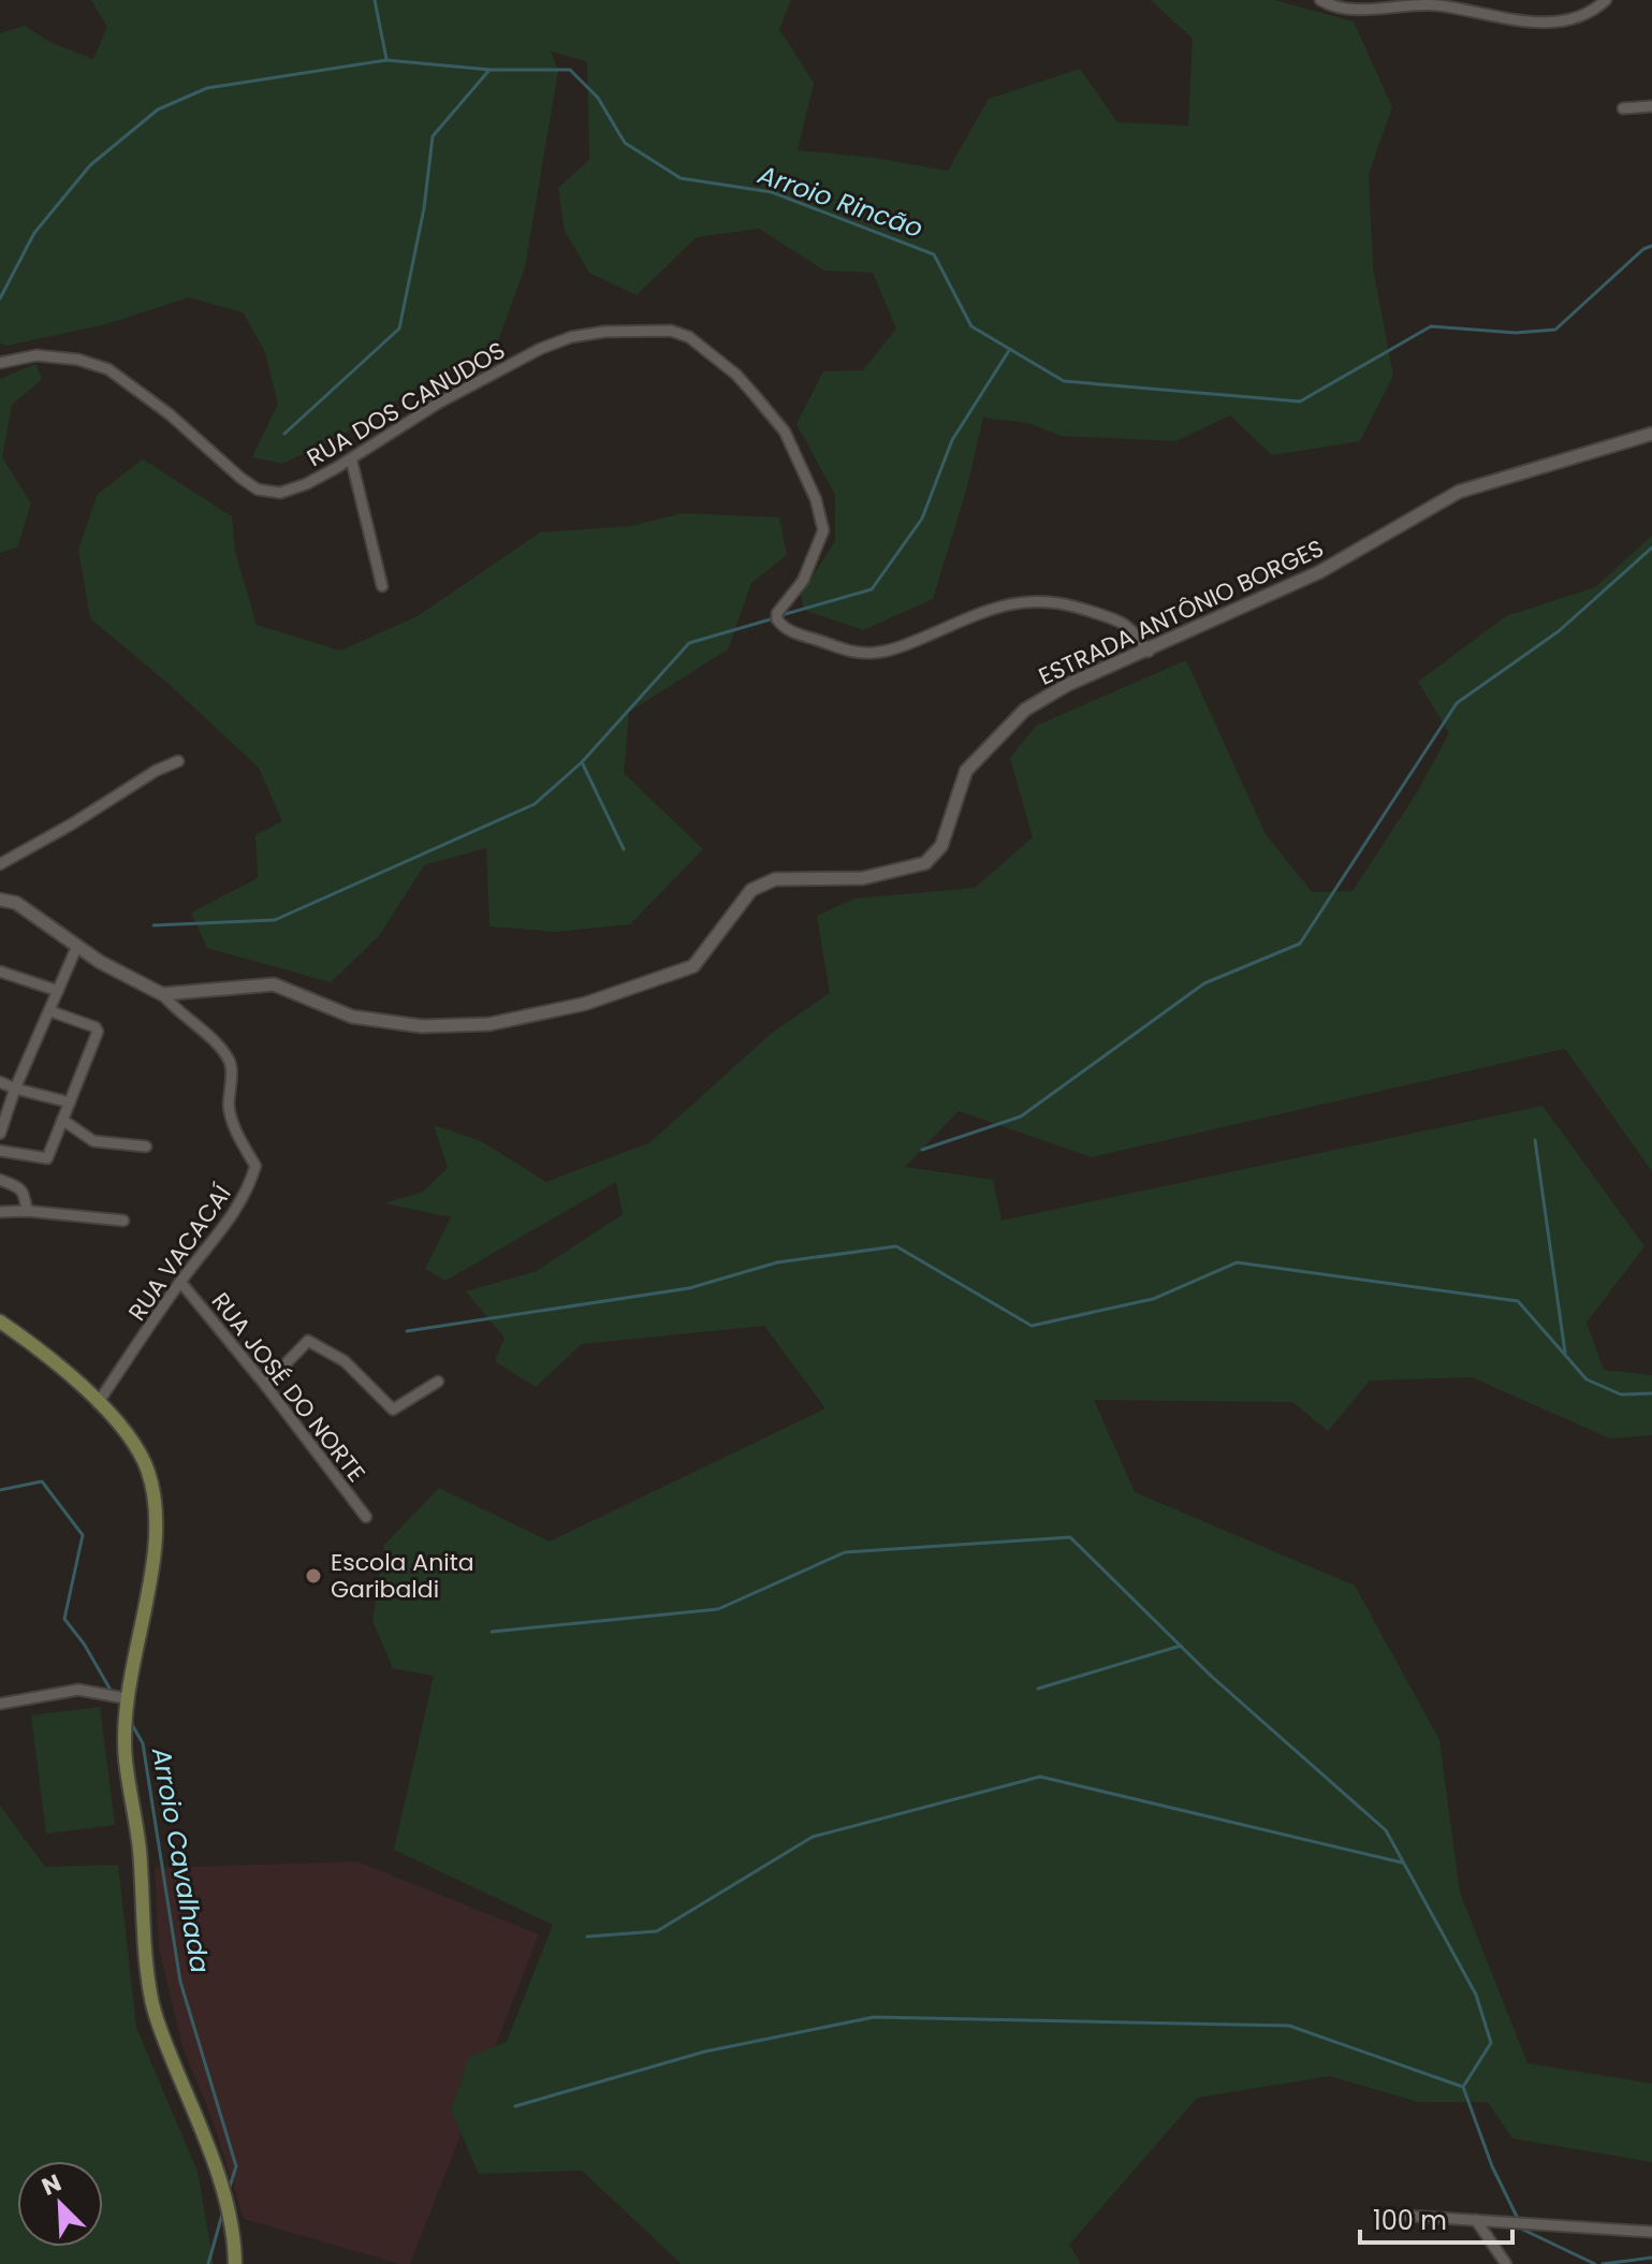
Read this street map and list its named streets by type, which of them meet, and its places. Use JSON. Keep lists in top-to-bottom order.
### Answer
{
  "streets": {
    "street": [
      "RUA DOS CANUDOS",
      "ESTRADA ANTÔNIO BORGES",
      "RUA VACACAÍ",
      "RUA JOSÉ DO NORTE"
    ]
  },
  "crossings": [
    ["RUA DOS CANUDOS", "ESTRADA ANTÔNIO BORGES"],
    ["ESTRADA ANTÔNIO BORGES", "RUA VACACAÍ"],
    ["RUA VACACAÍ", "RUA JOSÉ DO NORTE"]
  ],
  "water": ["Arroio Rincão", "Arroio Cavalhada"],
  "places": ["Escola Anita Garibaldi"],
  "scale_bar": "100 m",
  "north": "top left"
}
